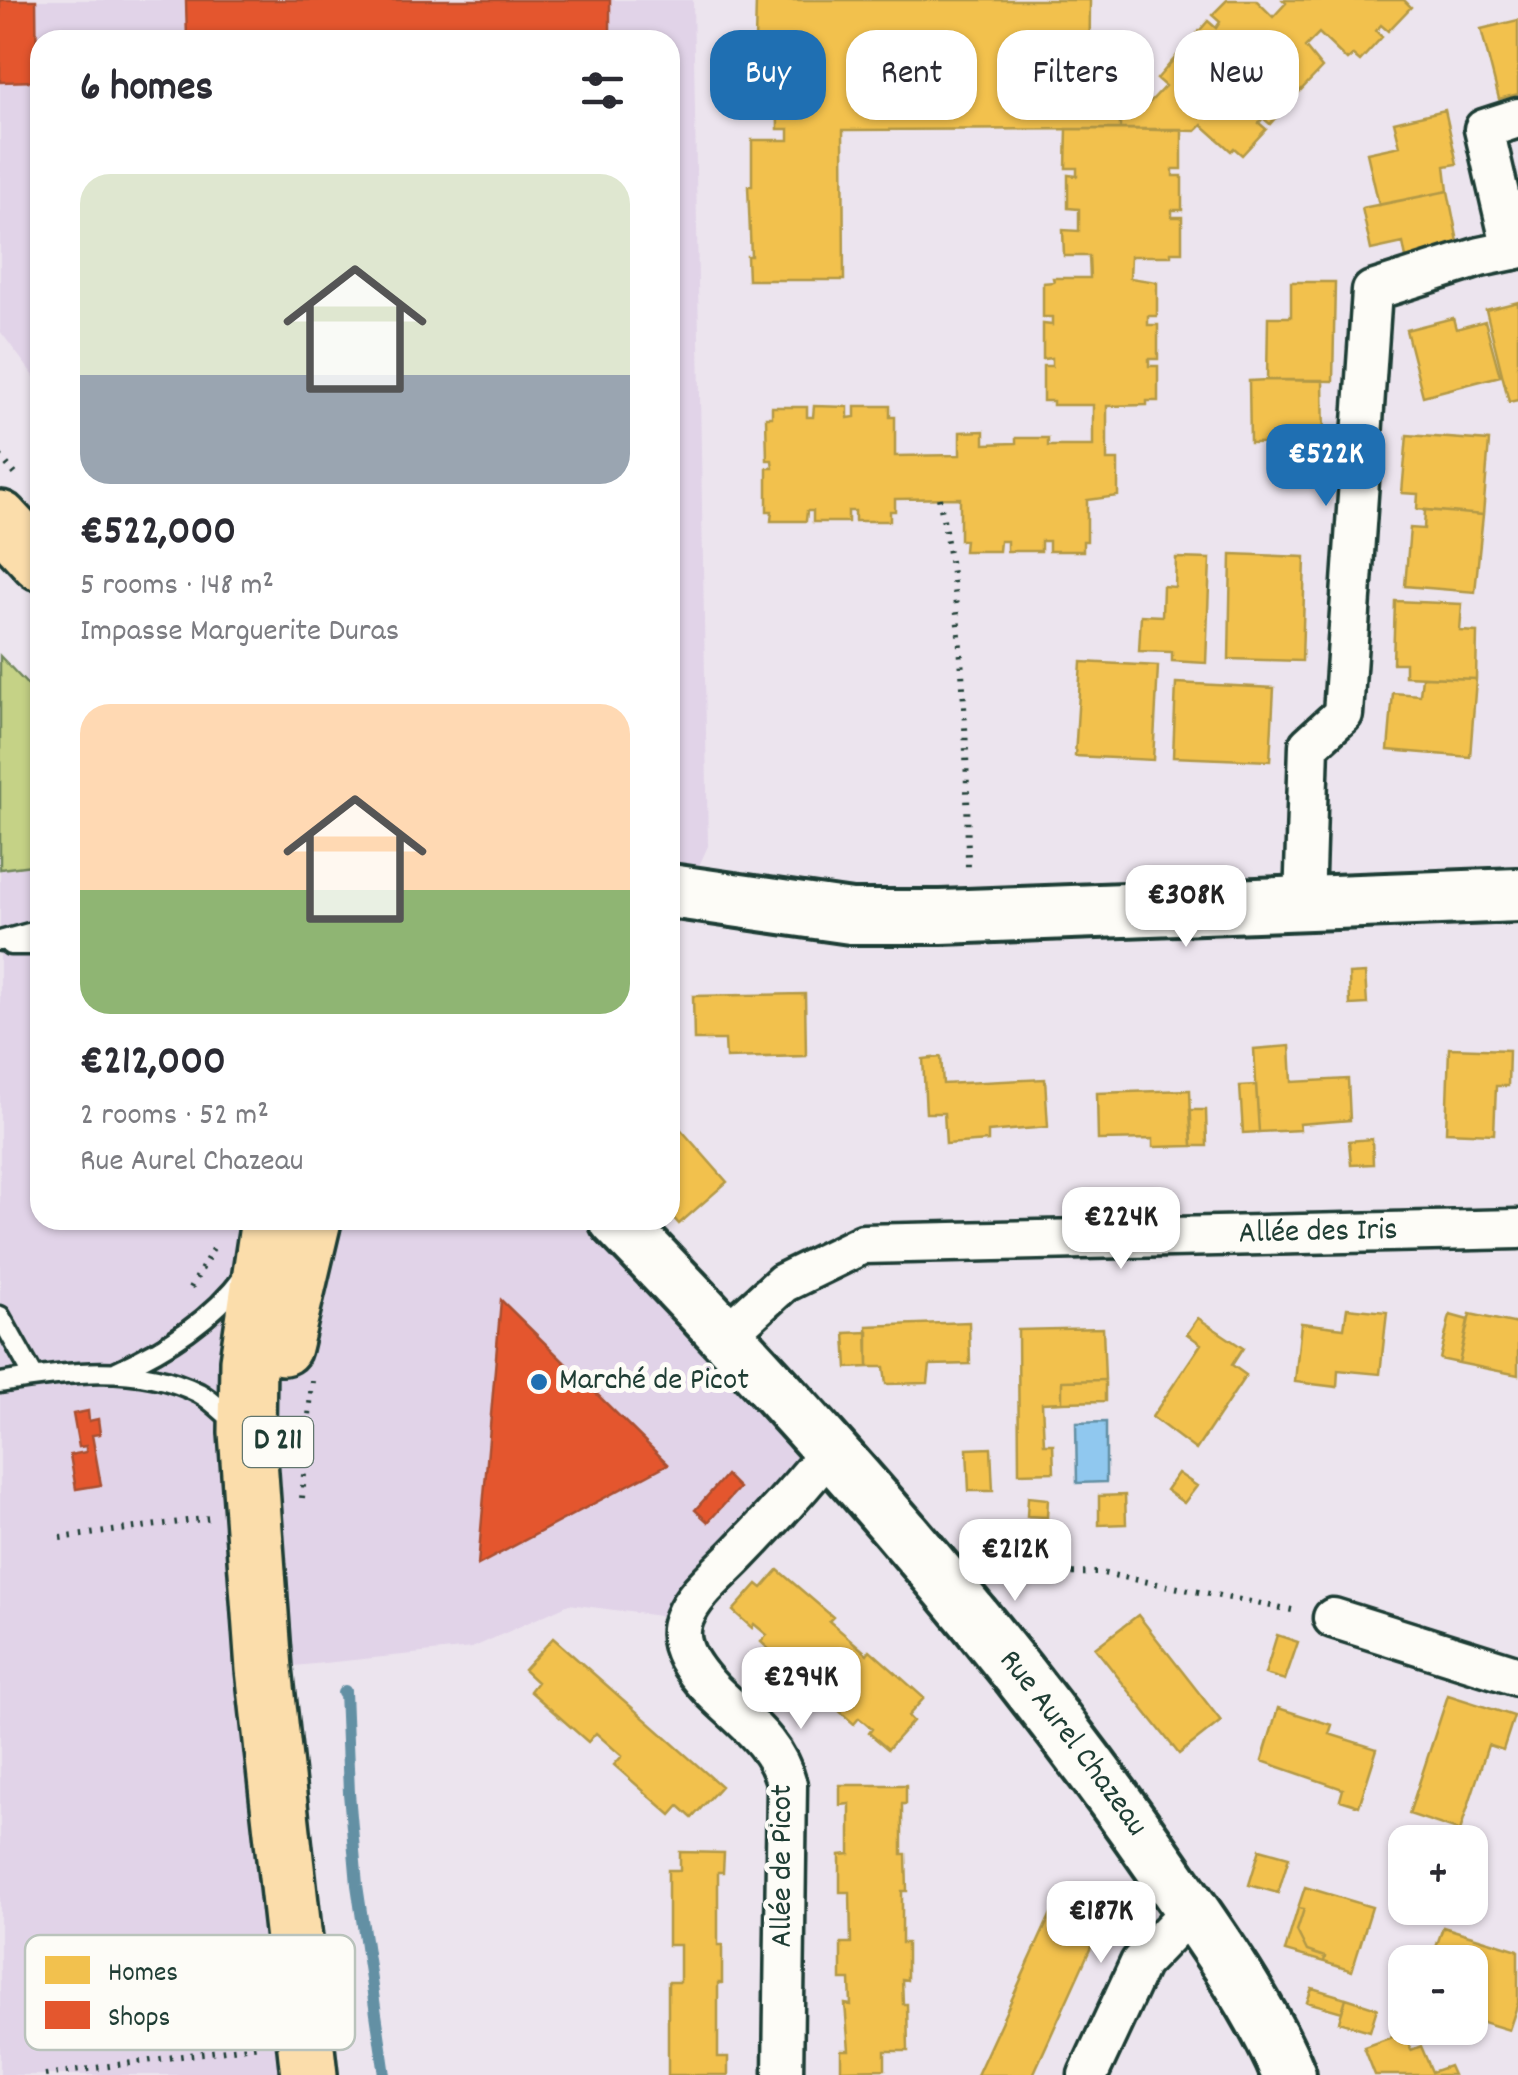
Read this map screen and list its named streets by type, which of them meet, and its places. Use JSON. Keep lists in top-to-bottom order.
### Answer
{
  "streets": {
    "main road": ["D 211"],
    "street": ["Allée des Iris", "Rue Aurel Chazeau", "Allée de Picot"]
  },
  "crossings": [
    ["Allée des Iris", "Rue Aurel Chazeau"],
    ["Rue Aurel Chazeau", "Allée de Picot"]
  ],
  "places": ["Marché de Picot"],
  "legend": ["Homes", "Shops"],
  "page": {
    "chip": [
      "Buy",
      "Rent",
      "Filters",
      "New"
    ],
    "heading": "6 homes",
    "list": [
      {
        "name": "€522,000",
        "note": "5 rooms · 148 m² · Impasse Marguerite Duras"
      },
      {
        "name": "€212,000",
        "note": "2 rooms · 52 m² · Rue Aurel Chazeau"
      }
    ],
    "price": [
      "€522K",
      "€308K",
      "€224K",
      "€212K",
      "€294K",
      "€187K"
    ],
    "map_buttons": ["+", "−"]
  }
}
